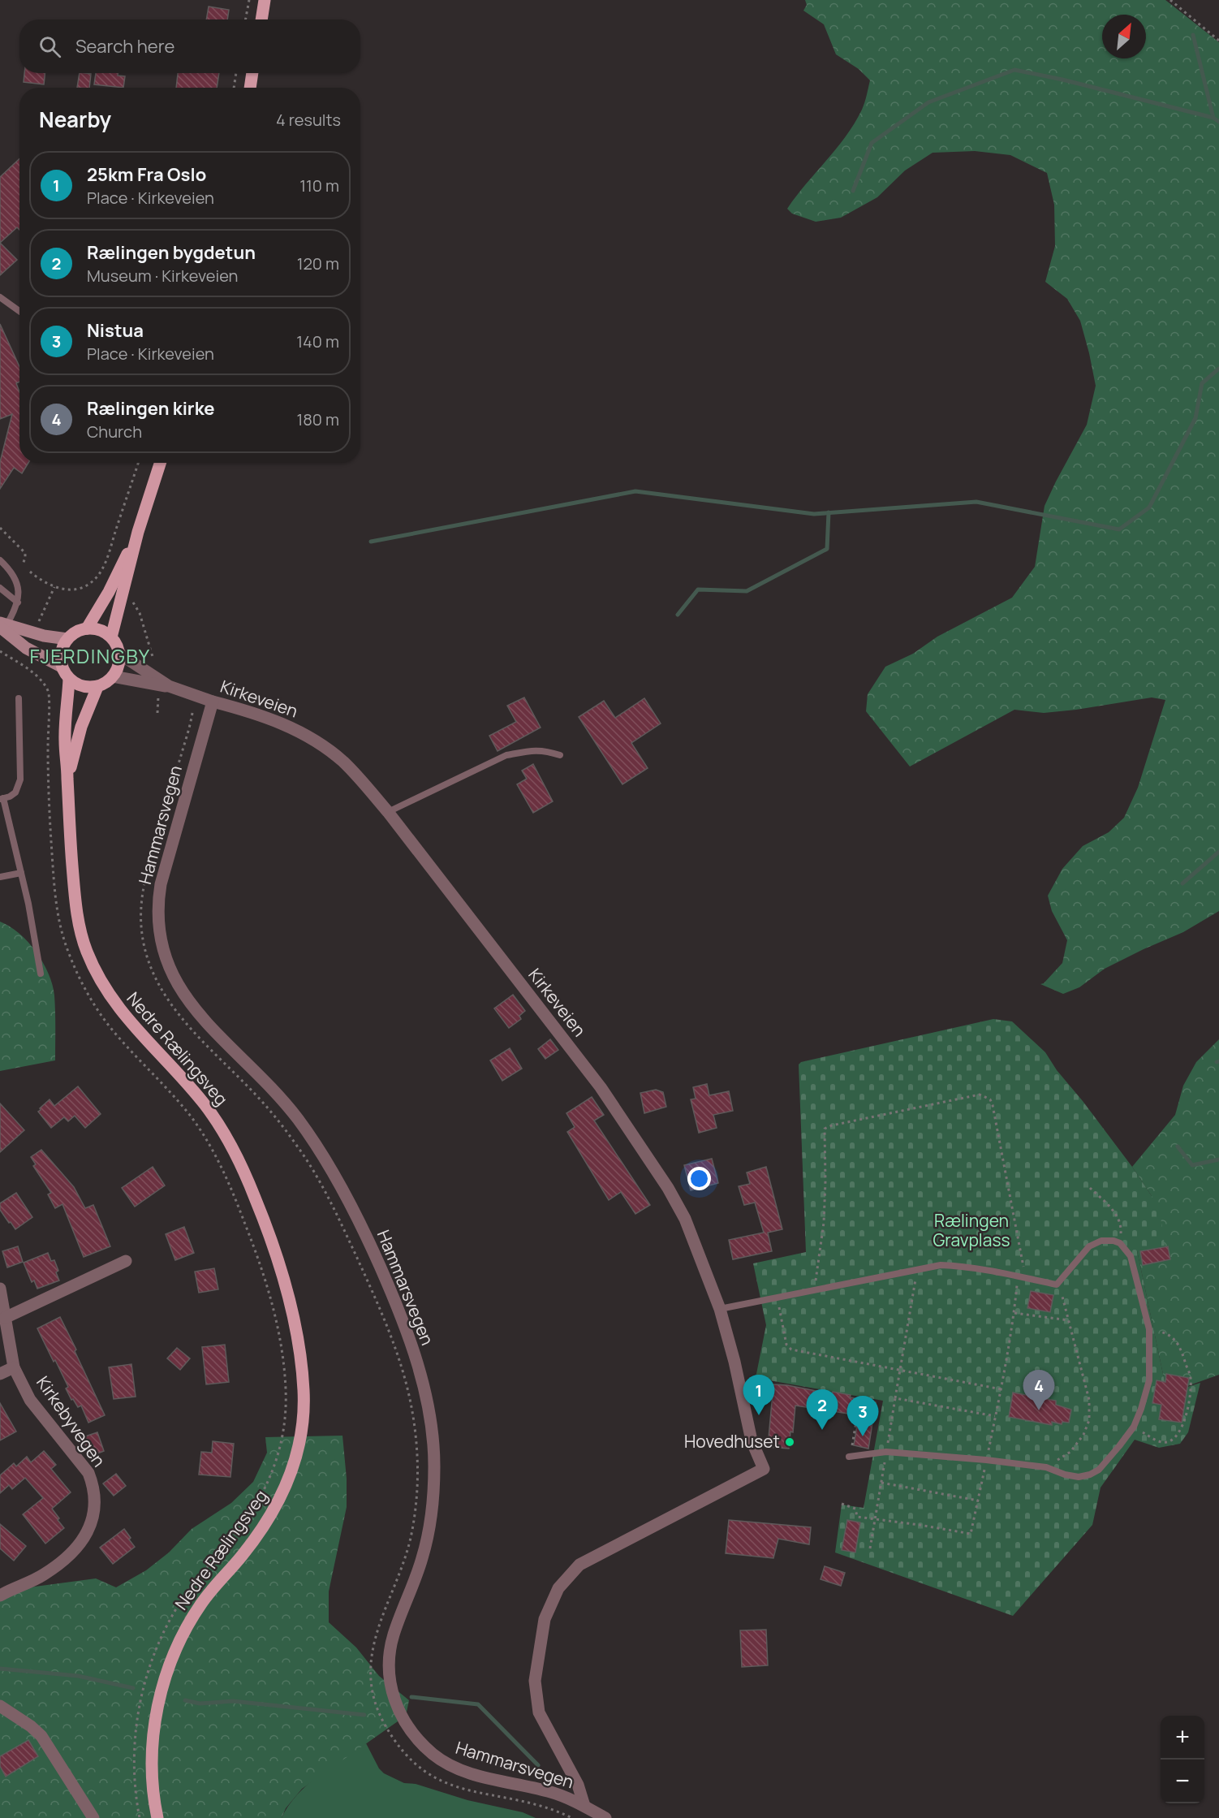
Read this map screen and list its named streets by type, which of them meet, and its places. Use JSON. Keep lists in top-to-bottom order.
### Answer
{
  "streets": {
    "main road": ["Nedre Rælingsveg"],
    "street": ["Kirkeveien", "Hammarsvegen", "Kirkebyvegen"]
  },
  "crossings": [
    ["Kirkeveien", "Hammarsvegen"],
    ["Kirkeveien", "Nedre Rælingsveg"]
  ],
  "districts": ["FJERDINGBY"],
  "parks": ["Rælingen Gravplass"],
  "places": ["Hovedhuset"],
  "north": "top right",
  "page": {
    "search": "Search here",
    "heading": ["Nearby", "4 results"],
    "list": [
      {
        "mark": "1",
        "name": "25km Fra Oslo",
        "note": "Place · Kirkeveien",
        "value": "110 m"
      },
      {
        "mark": "2",
        "name": "Rælingen bygdetun",
        "note": "Museum · Kirkeveien",
        "value": "120 m"
      },
      {
        "mark": "3",
        "name": "Nistua",
        "note": "Place · Kirkeveien",
        "value": "140 m"
      },
      {
        "mark": "4",
        "name": "Rælingen kirke",
        "note": "Church",
        "value": "180 m"
      }
    ],
    "pins": [
      "4",
      "1",
      "2",
      "3"
    ],
    "map_buttons": ["+", "−"]
  }
}
